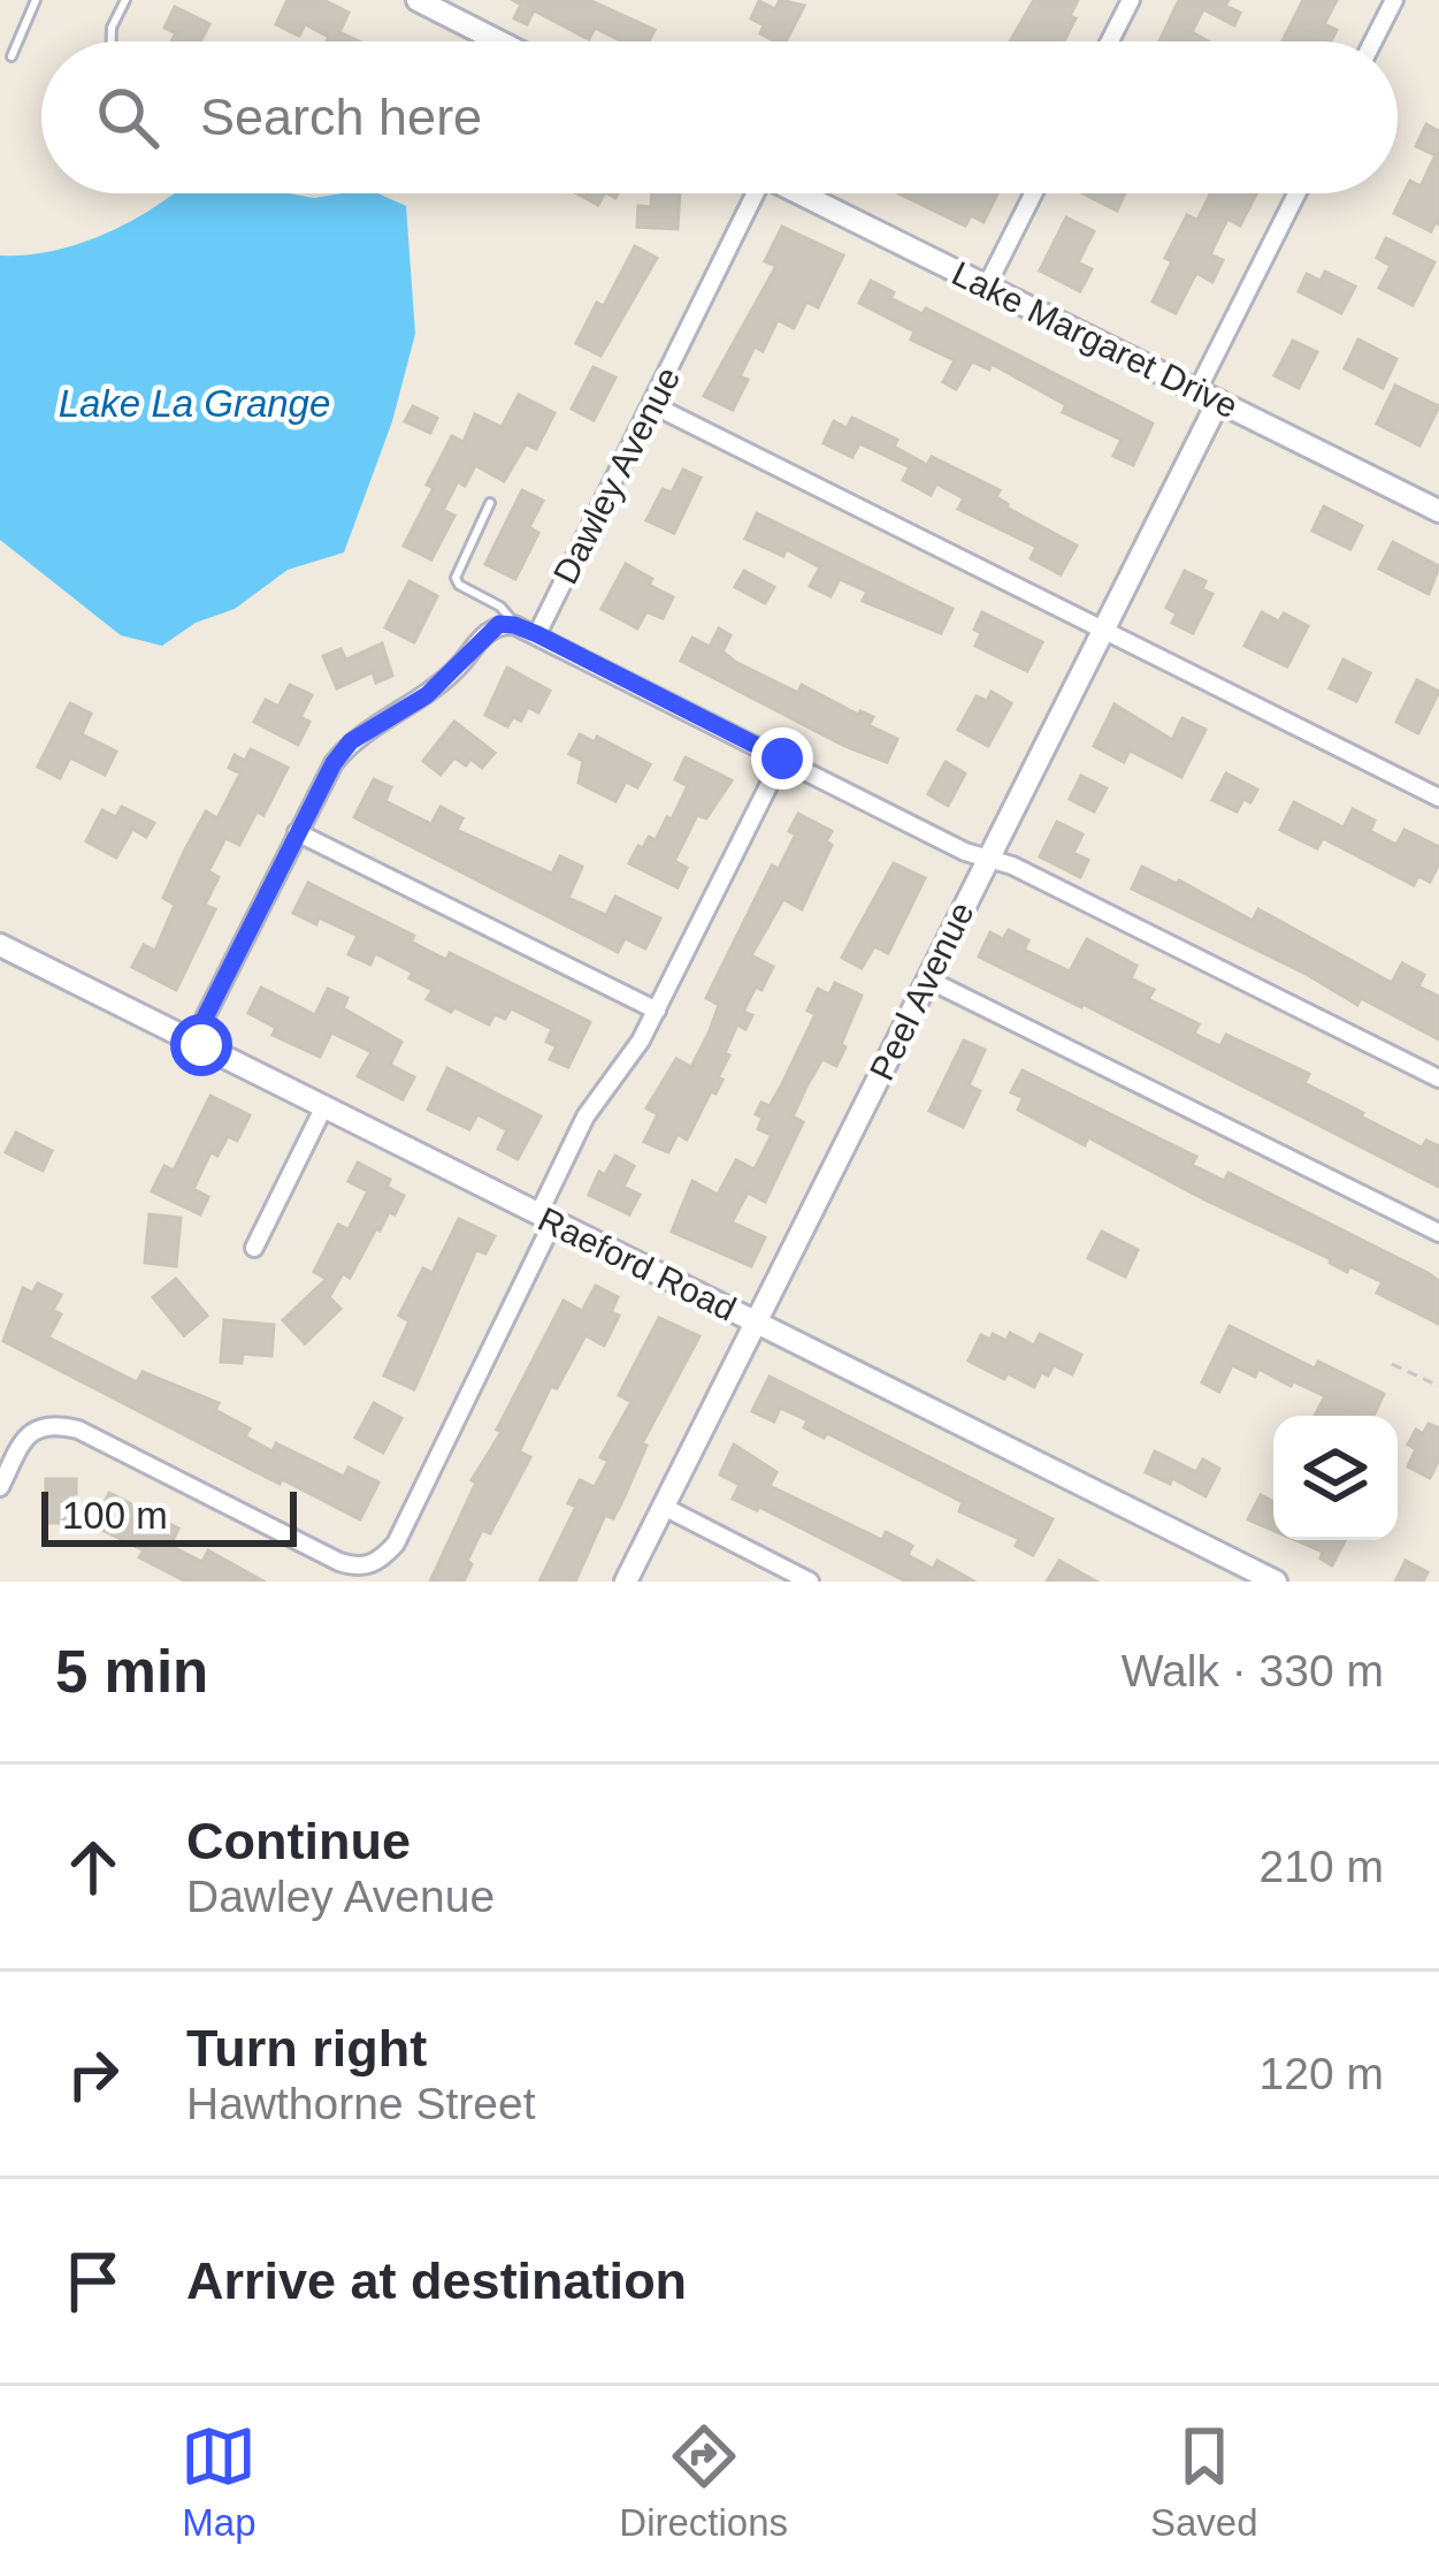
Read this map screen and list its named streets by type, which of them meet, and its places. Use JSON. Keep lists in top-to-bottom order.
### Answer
{
  "streets": {
    "street": [
      "Lake Margaret Drive",
      "Dawley Avenue",
      "Peel Avenue",
      "Raeford Road"
    ]
  },
  "crossings": [
    ["Lake Margaret Drive", "Peel Avenue"],
    ["Peel Avenue", "Raeford Road"]
  ],
  "water": ["Lake La Grange"],
  "scale_bar": "100 m",
  "page": {
    "search": "Search here",
    "scale": "100 m",
    "heading": ["5 min", "Walk · 330 m"],
    "list": [
      ["Continue", "Dawley Avenue", "210 m"],
      ["Turn right", "Hawthorne Street", "120 m"],
      "Arrive at destination"
    ],
    "nav": ["Map", "Directions", "Saved"]
  }
}
